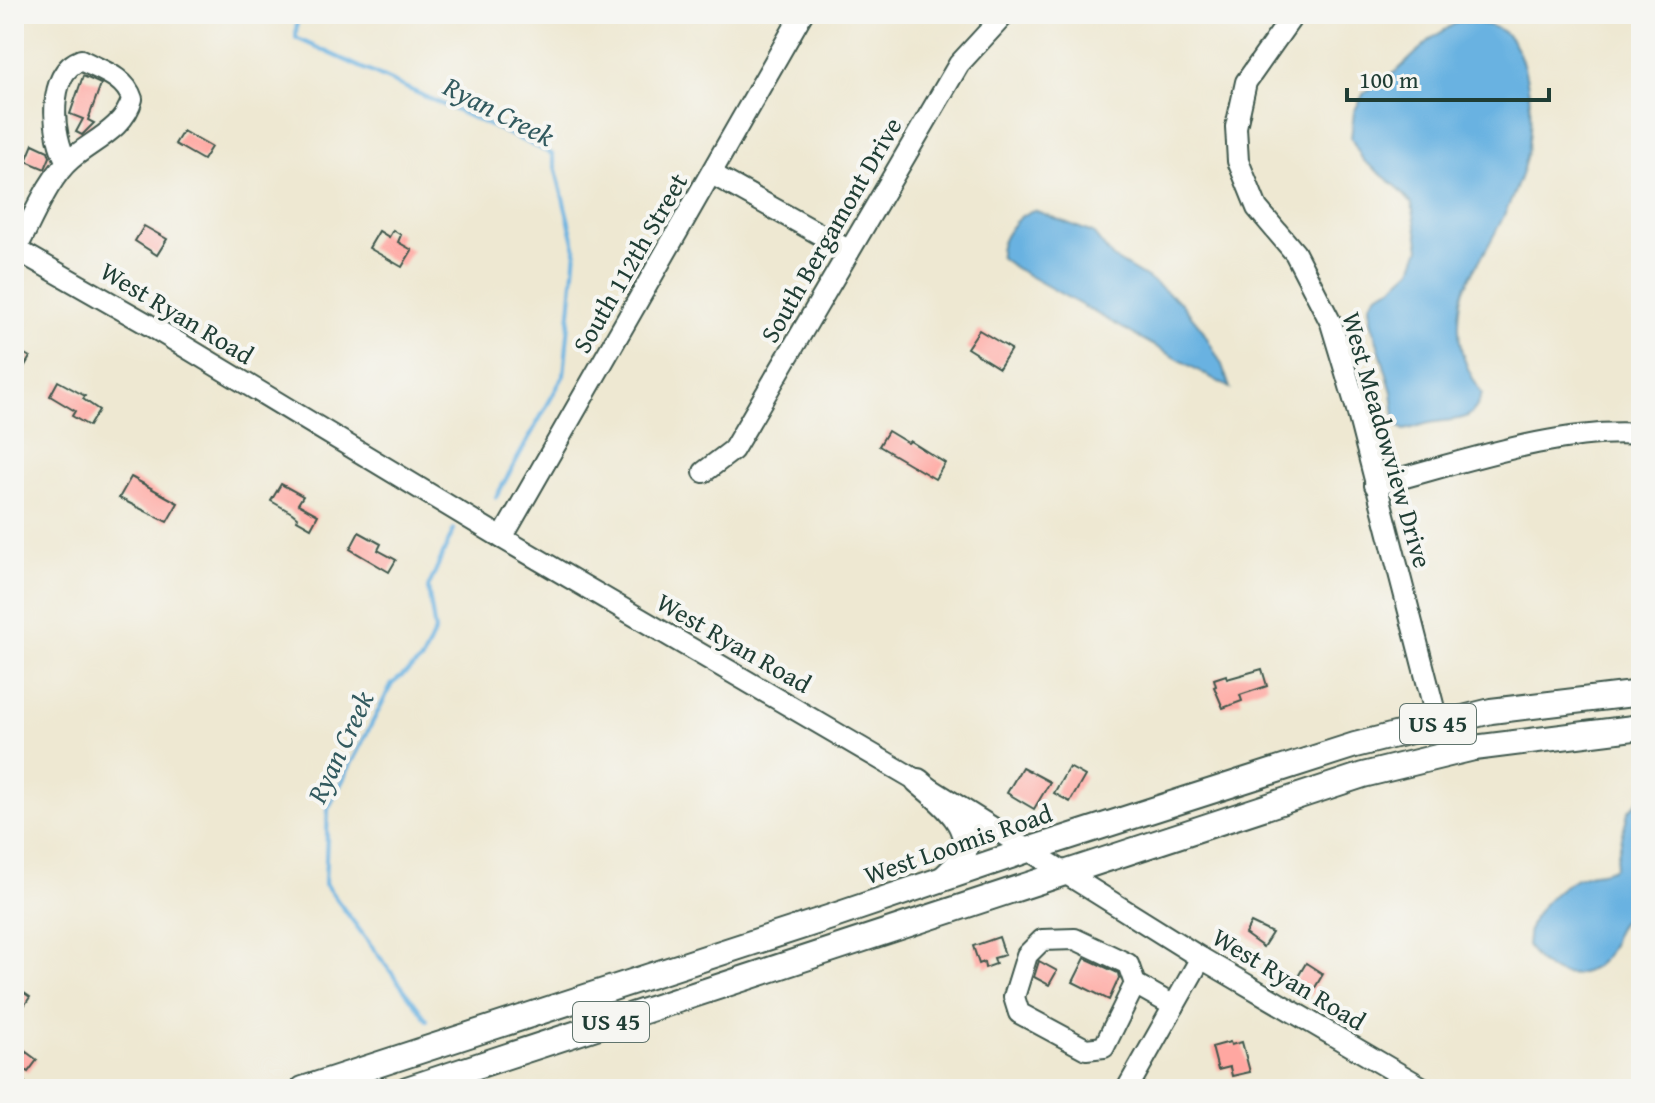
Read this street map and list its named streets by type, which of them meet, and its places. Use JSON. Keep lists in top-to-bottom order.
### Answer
{
  "streets": {
    "main road": ["US 45", "West Loomis Road"],
    "street": [
      "South Bergamont Drive",
      "South 112th Street",
      "West Ryan Road",
      "West Meadowview Drive"
    ]
  },
  "crossings": [
    ["South 112th Street", "West Ryan Road"],
    ["West Ryan Road", "US 45"],
    ["West Ryan Road", "West Loomis Road"],
    ["West Meadowview Drive", "West Loomis Road"]
  ],
  "water": ["Ryan Creek"],
  "scale_bar": "100 m"
}
